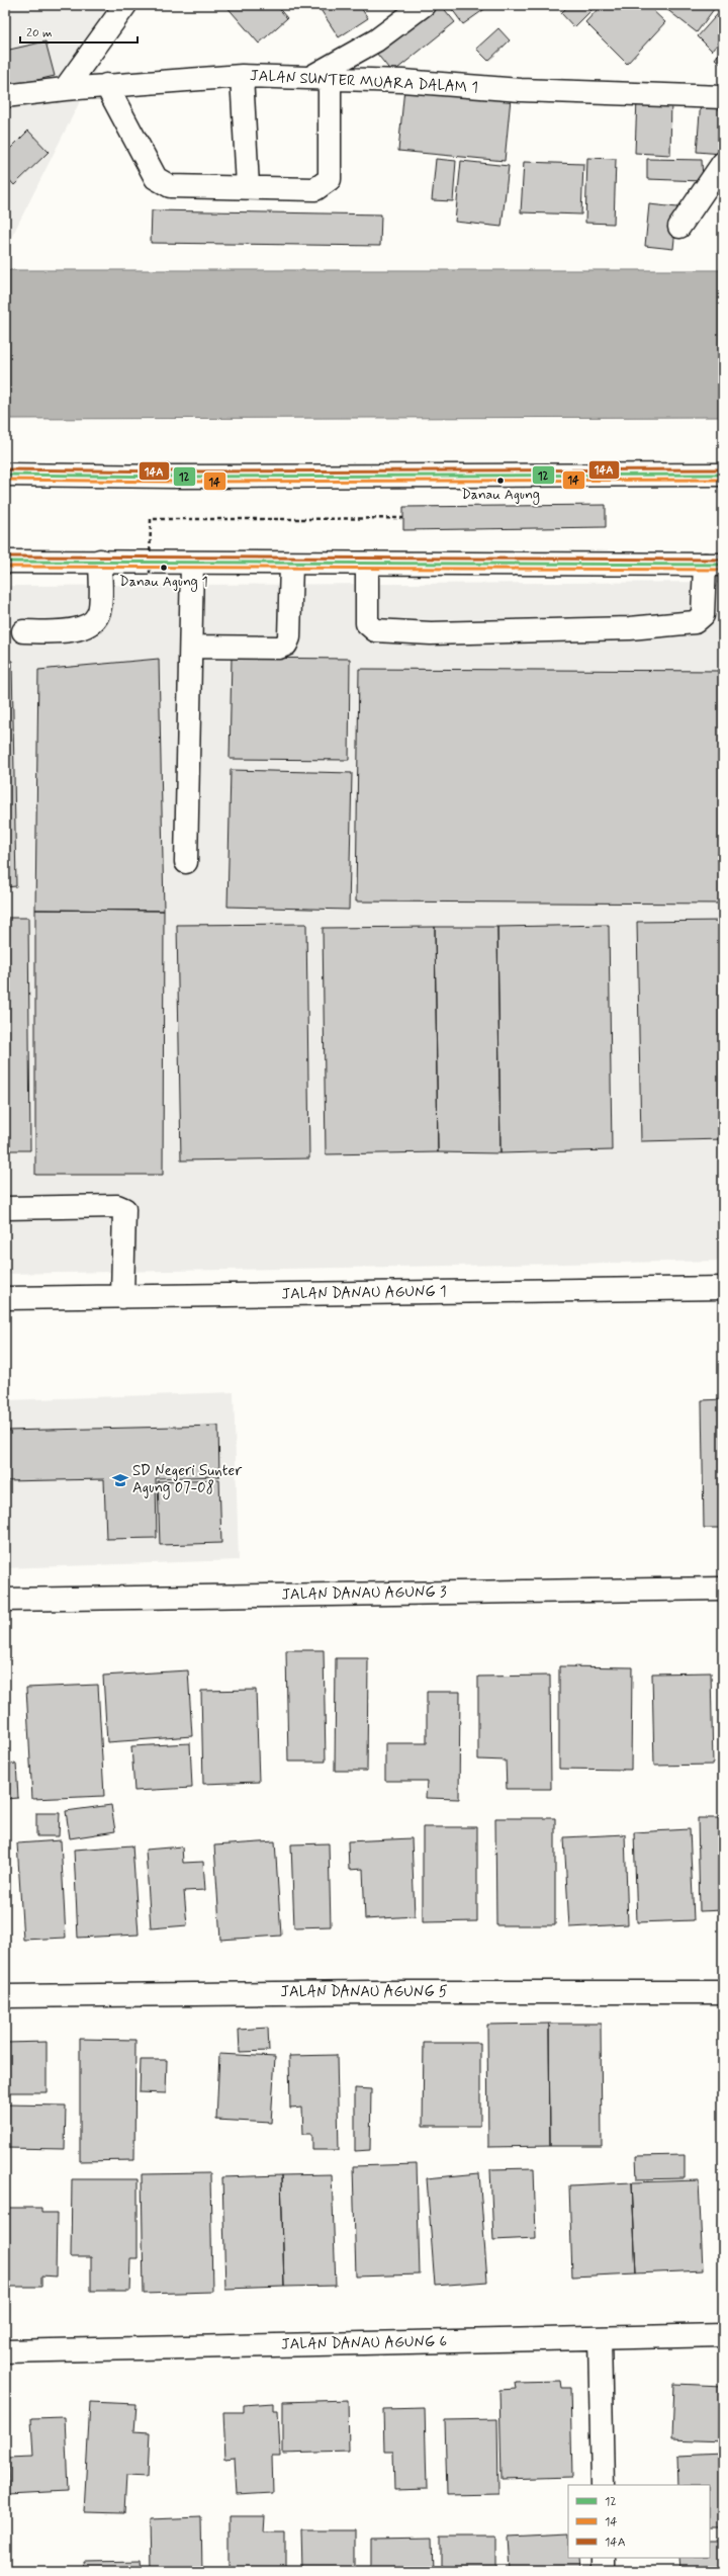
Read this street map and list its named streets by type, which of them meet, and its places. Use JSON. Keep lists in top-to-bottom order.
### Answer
{
  "streets": {
    "street": [
      "JALAN SUNTER MUARA DALAM 1",
      "JALAN DANAU AGUNG 1",
      "JALAN DANAU AGUNG 3",
      "JALAN DANAU AGUNG 5",
      "JALAN DANAU AGUNG 6"
    ]
  },
  "places": {
    "other": ["Danau Agung", "Danau Agung 1"],
    "school or university": ["SD Negeri Sunter Agung 07-08"]
  },
  "lines": ["transit line 14A", "transit line 12", "transit line 14"],
  "legend": ["12", "14", "14A"],
  "scale_bar": "20 m"
}
